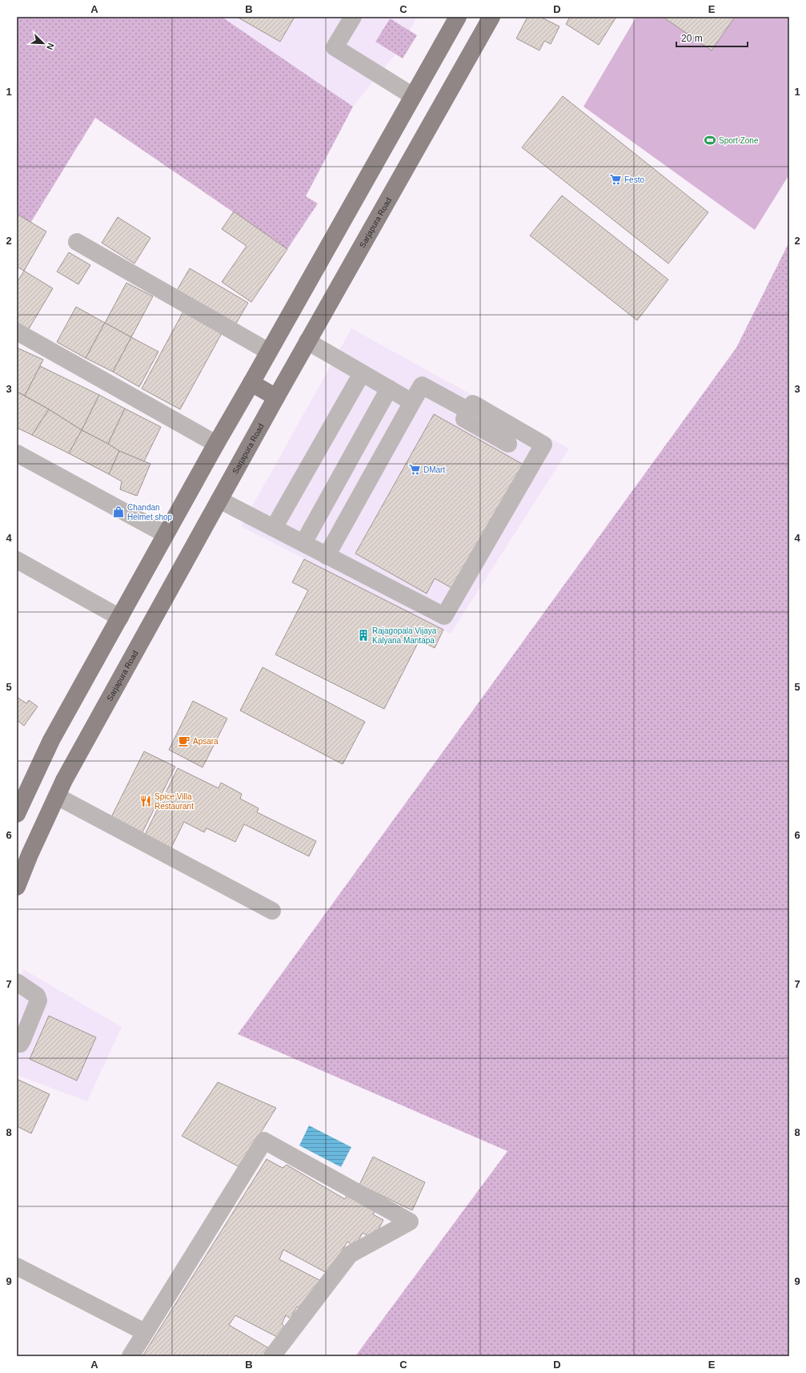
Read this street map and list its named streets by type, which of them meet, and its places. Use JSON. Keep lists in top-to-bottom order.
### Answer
{
  "streets": {
    "main road": ["Sarjapura Road"]
  },
  "places": {
    "sports": ["Sport Zone"],
    "supermarket": ["Festo", "DMart"],
    "shop": ["Chandan Helmet shop"],
    "building": ["Rajagopala Vijaya Kalyana Mantapa"],
    "cafe": ["Apsara"],
    "restaurant": ["Spice Villa Restaurant"]
  },
  "scale_bar": "20 m",
  "north": "bottom right",
  "grid": {
    "columns": [
      "A",
      "B",
      "C",
      "D",
      "E"
    ],
    "rows": [
      "1",
      "2",
      "3",
      "4",
      "5",
      "6",
      "7",
      "8",
      "9"
    ]
  }
}
